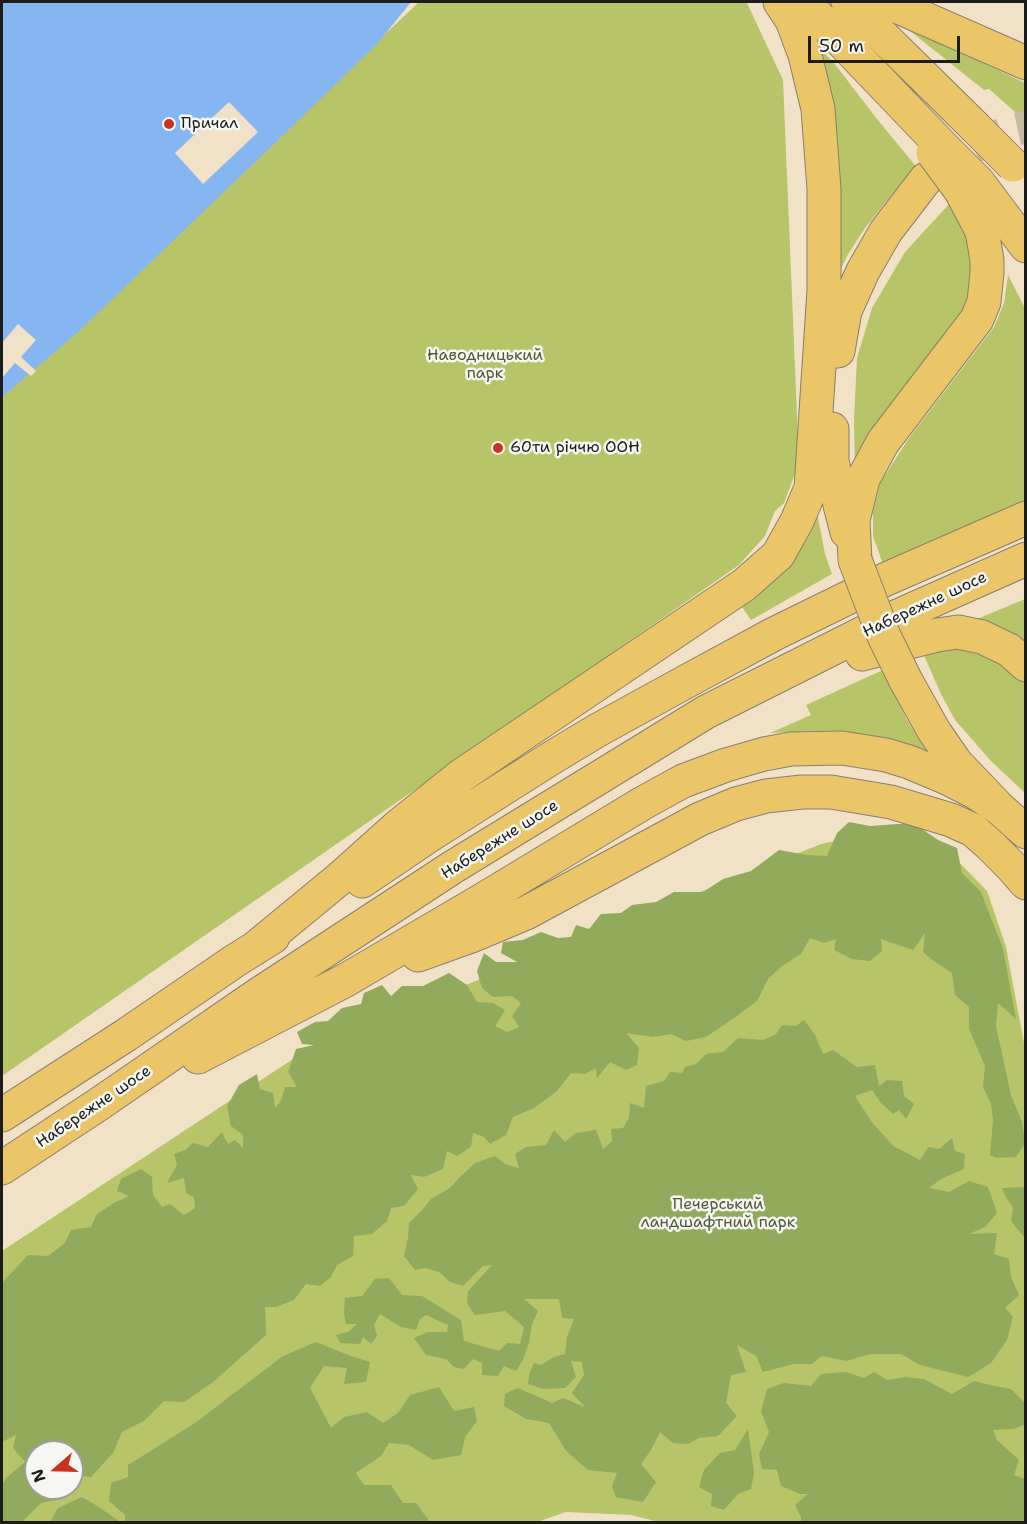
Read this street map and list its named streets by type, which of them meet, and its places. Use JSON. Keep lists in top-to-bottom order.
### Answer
{
  "streets": {
    "main road": ["Набережне шосе"]
  },
  "parks": ["Наводницький парк", "Печерський ландшафтний парк"],
  "places": ["Причал", "60ти річчю ООН"],
  "scale_bar": "50 m",
  "north": "left"
}
